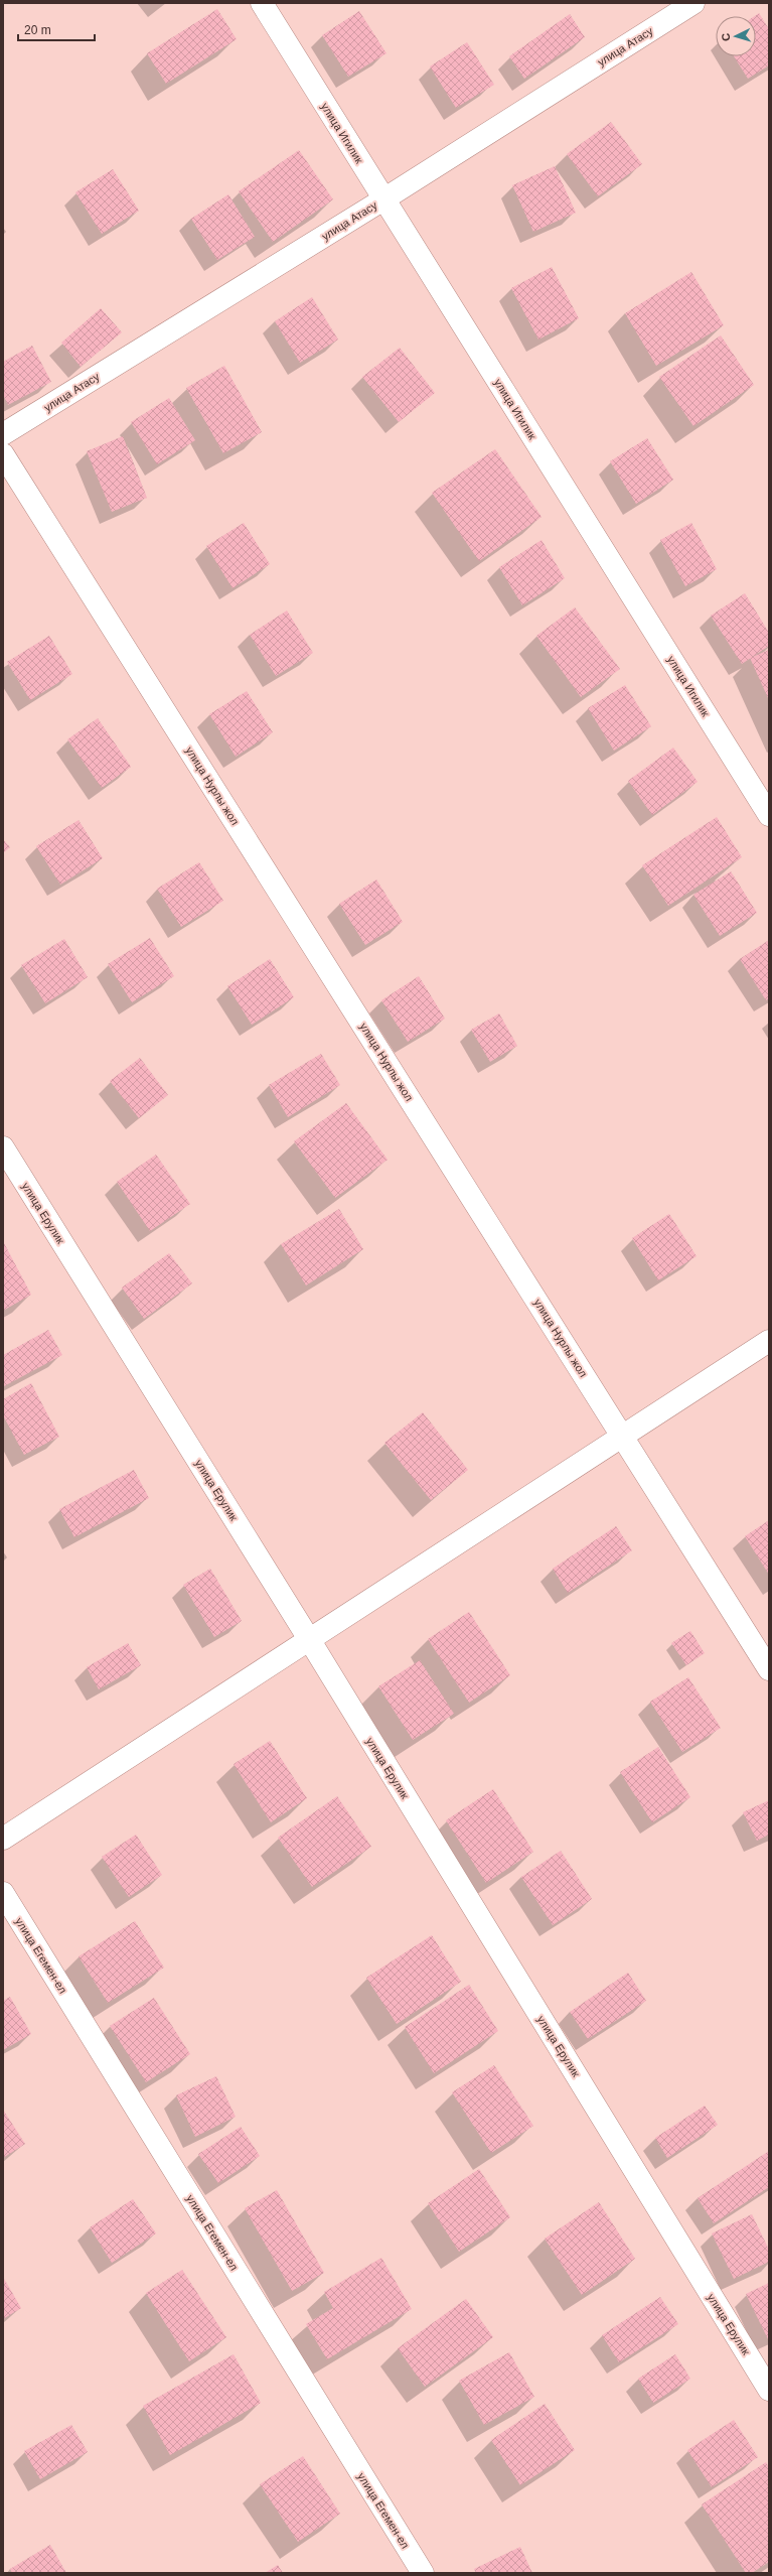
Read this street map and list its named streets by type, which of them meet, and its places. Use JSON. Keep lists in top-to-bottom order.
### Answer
{
  "streets": {
    "street": [
      "улица Атасу",
      "улица Игилик",
      "улица Нурлы жол",
      "улица Ерулик",
      "улица Егемен-ел"
    ]
  },
  "crossings": [
    ["улица Атасу", "улица Игилик"]
  ],
  "scale_bar": "20 m",
  "north": "left"
}
